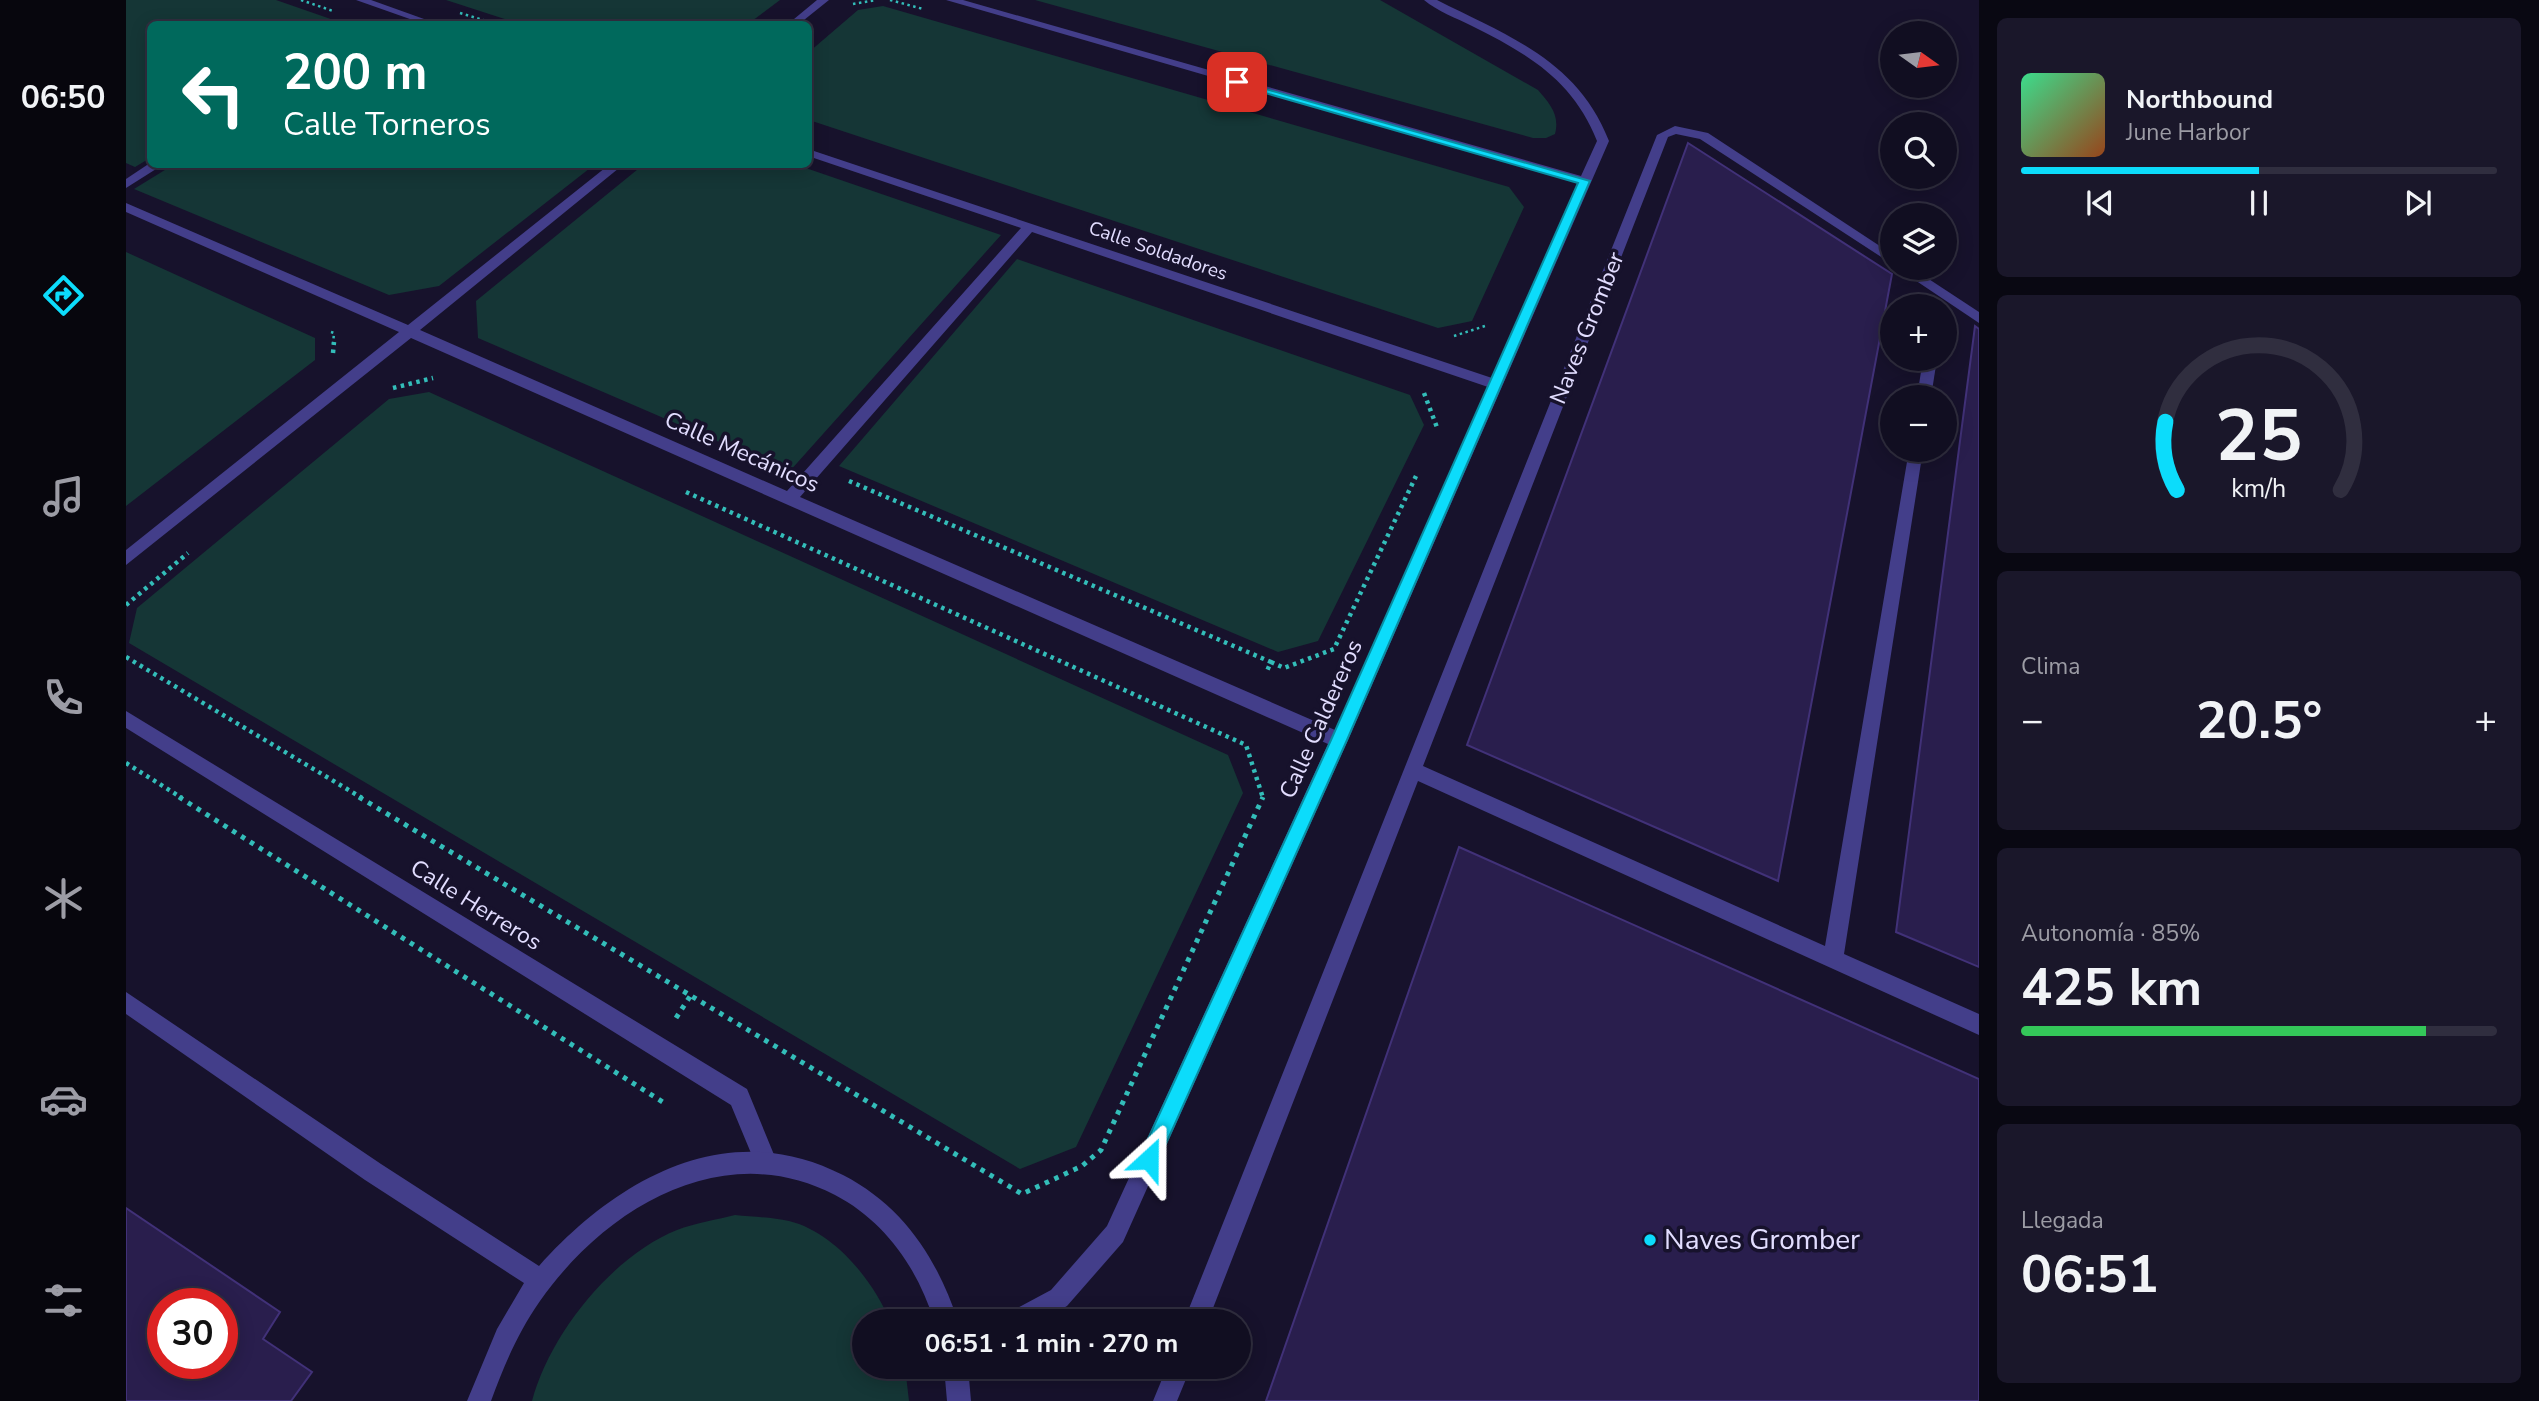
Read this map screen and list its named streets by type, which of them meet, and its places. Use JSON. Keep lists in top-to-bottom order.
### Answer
{
  "streets": {
    "street": [
      "Calle Soldadores",
      "Naves Gromber",
      "Calle Mecánicos",
      "Calle Caldereros",
      "Calle Herreros"
    ]
  },
  "crossings": [
    ["Calle Soldadores", "Calle Caldereros"],
    ["Calle Mecánicos", "Calle Caldereros"]
  ],
  "places": ["Naves Gromber"],
  "north": "right",
  "page": {
    "tabs": "06:50",
    "map_buttons": ["+", "−"],
    "turn": ["200 m", "Calle Torneros"],
    "song": ["Northbound", "June Harbor"],
    "tile": [
      "Clima",
      ["Autonomía · 85%", "425 km"],
      ["Llegada", "06:51"]
    ],
    "heat": ["−", "20.5°", "+"],
    "limit": "30",
    "trip": "06:51 · 1 min · 270 m",
    "gauge": ["25", "km/h"]
  }
}
